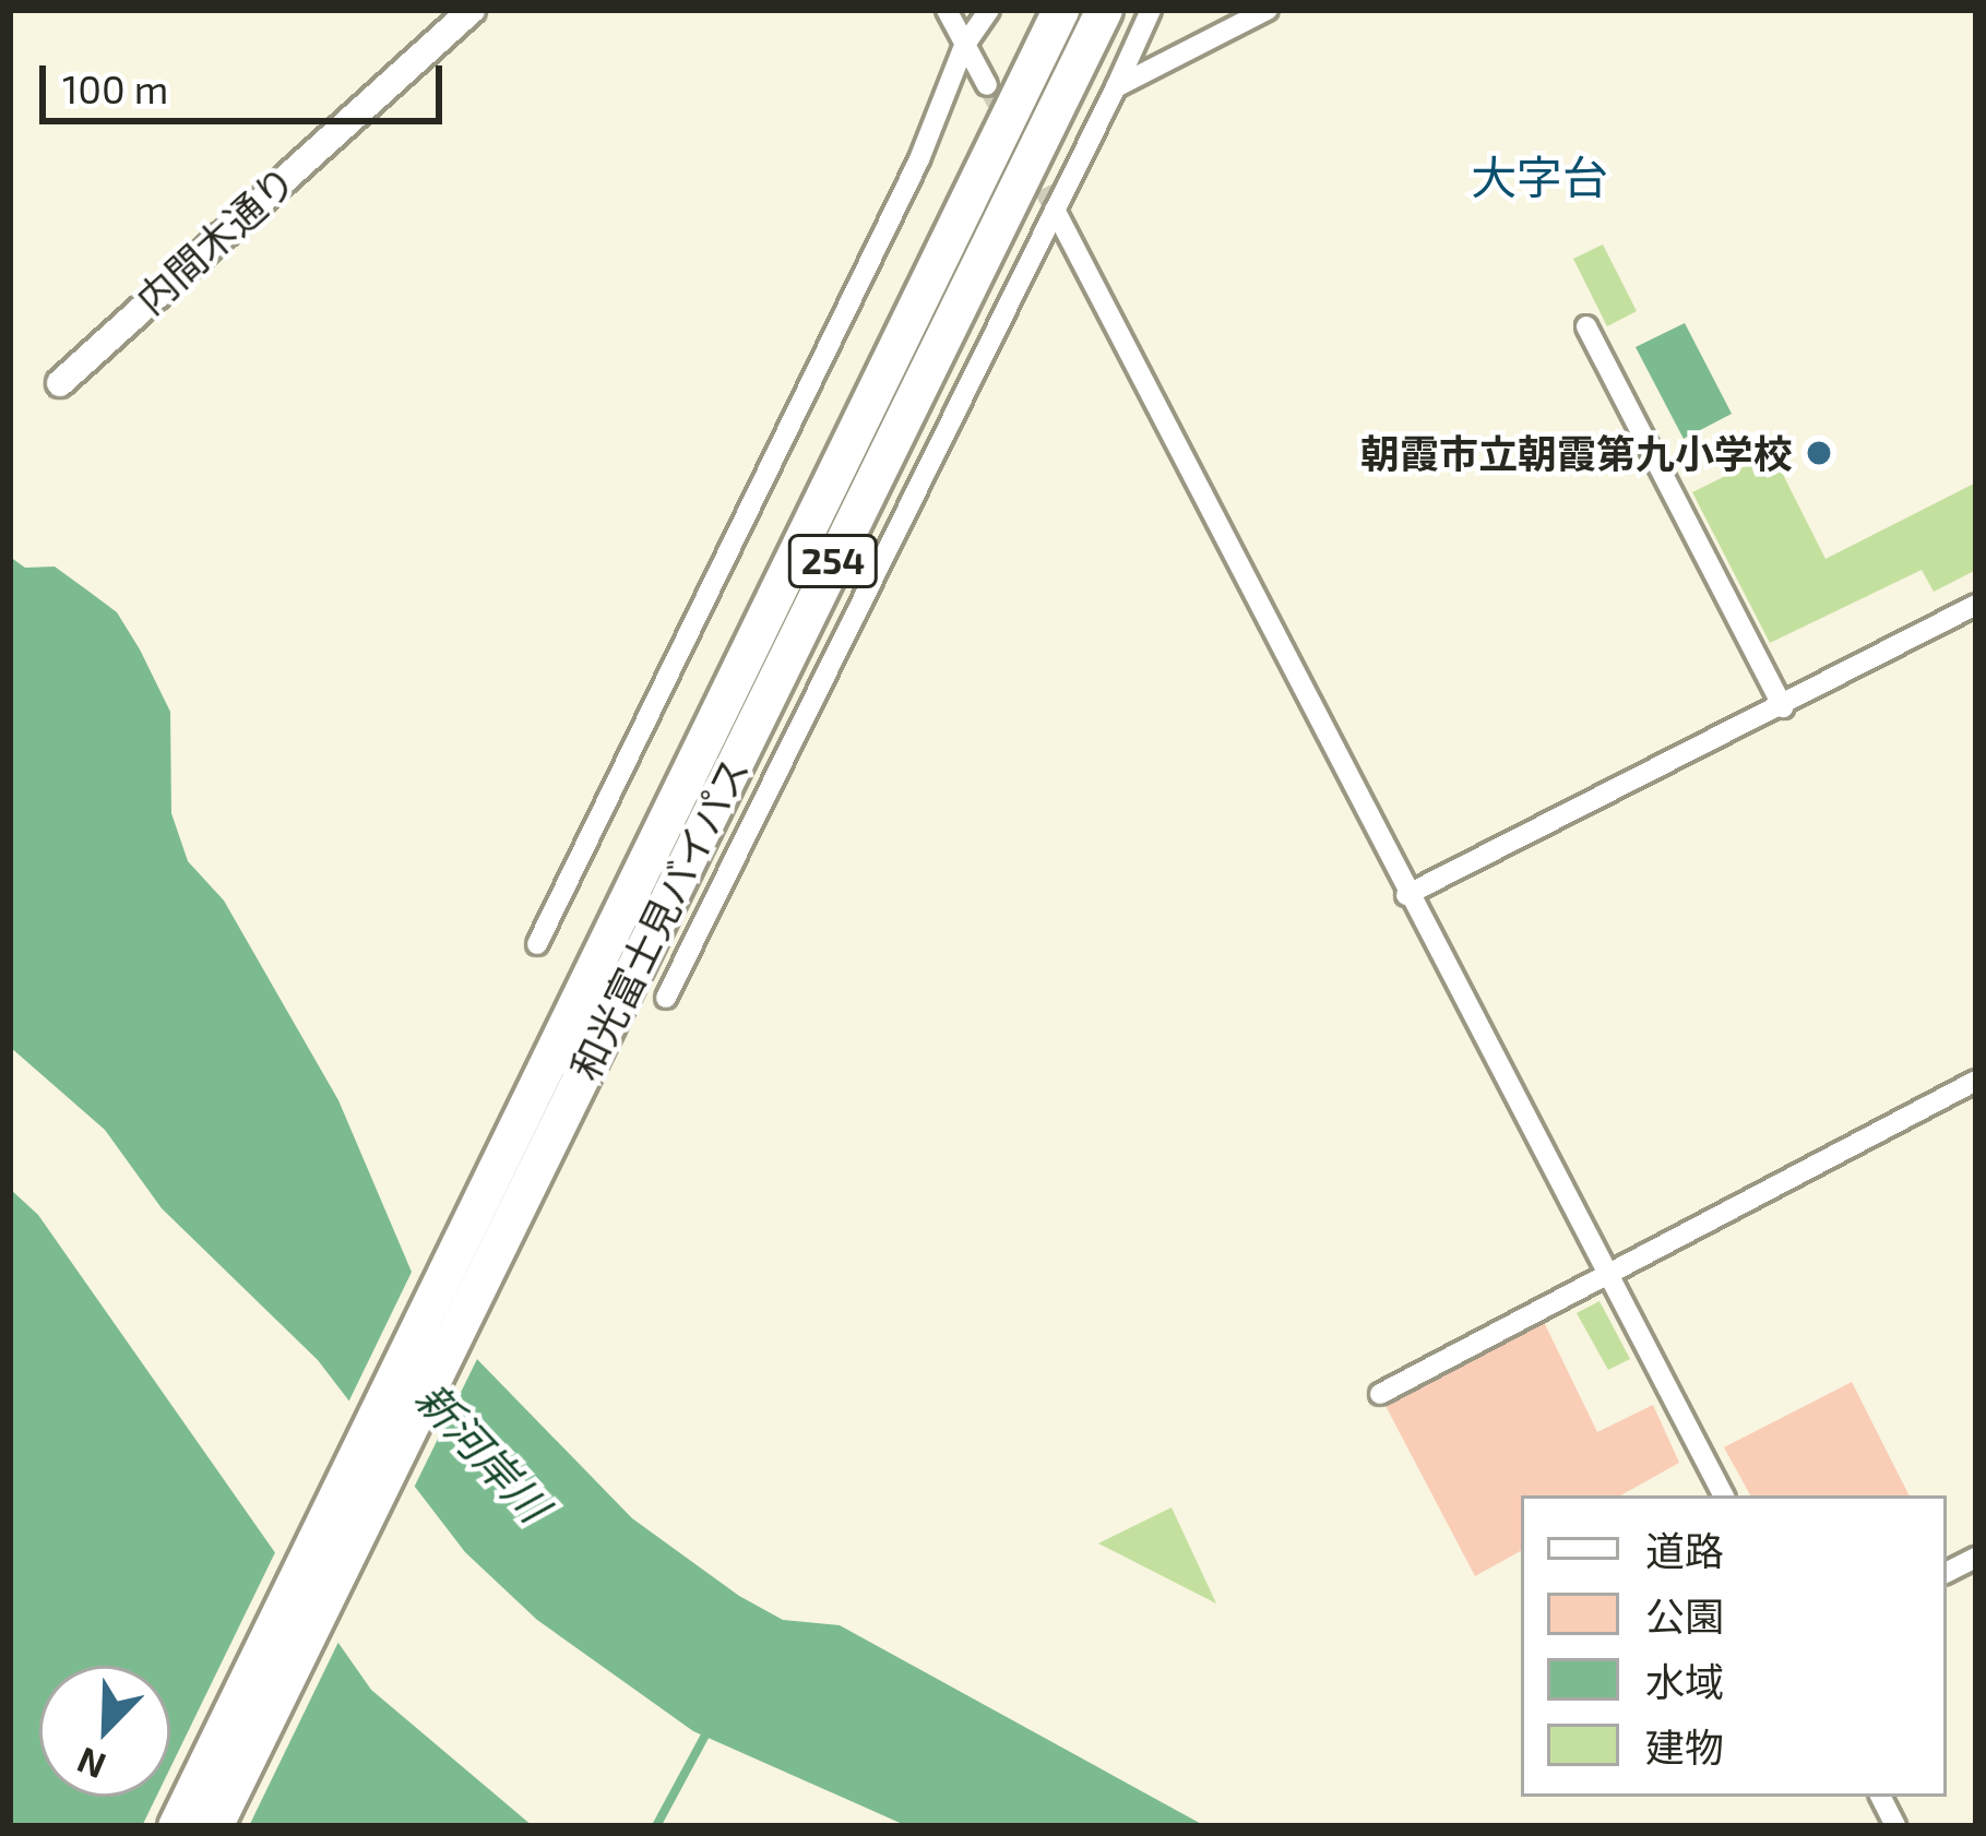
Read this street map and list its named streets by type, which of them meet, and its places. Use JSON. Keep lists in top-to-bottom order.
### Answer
{
  "streets": {
    "highway": ["254", "和光富士見バイパス"],
    "street": ["内間木通り"]
  },
  "districts": ["大字台"],
  "water": ["新河岸川"],
  "places": ["朝霞市立朝霞第九小学校"],
  "legend": [
    "道路",
    "公園",
    "水域",
    "建物"
  ],
  "scale_bar": "100 m",
  "north": "bottom left"
}
